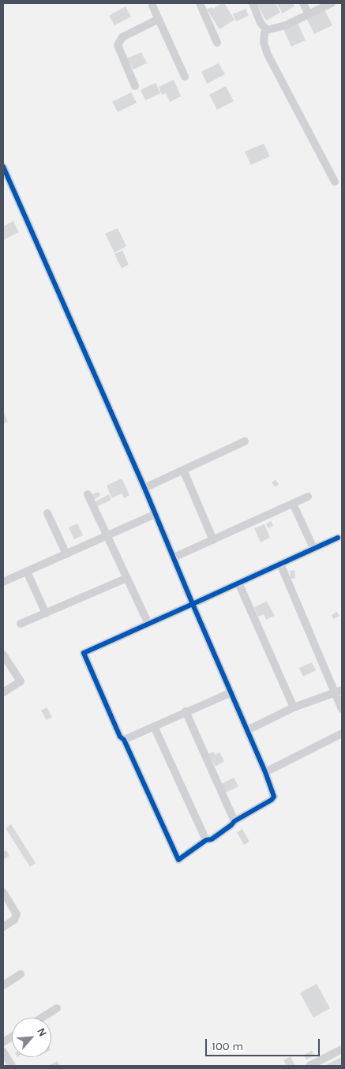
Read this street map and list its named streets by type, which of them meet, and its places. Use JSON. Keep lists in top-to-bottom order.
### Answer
{
  "scale_bar": "100 m",
  "north": "top right"
}
